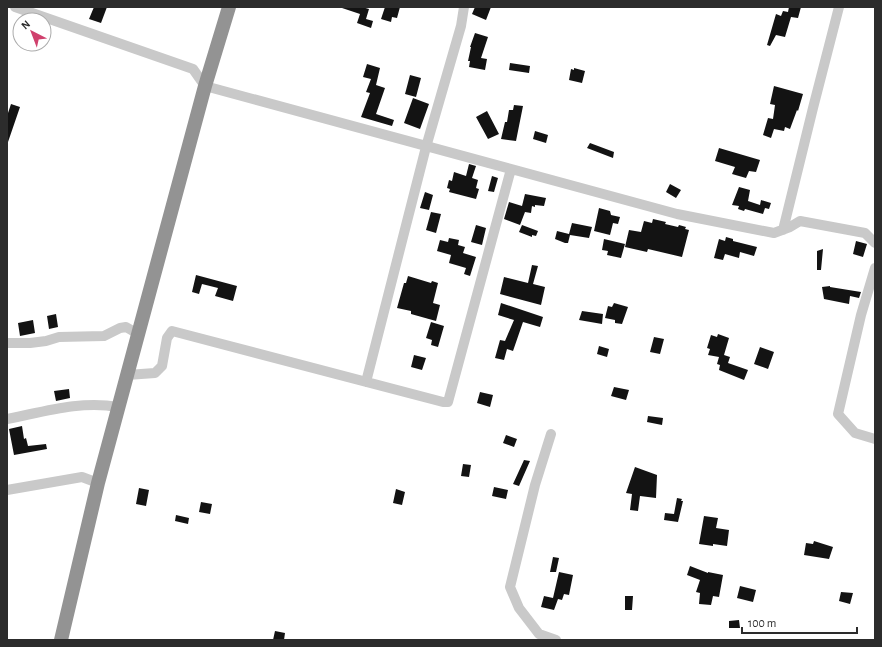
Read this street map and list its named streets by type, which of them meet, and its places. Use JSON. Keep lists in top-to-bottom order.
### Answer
{
  "scale_bar": "100 m",
  "north": "top left"
}
